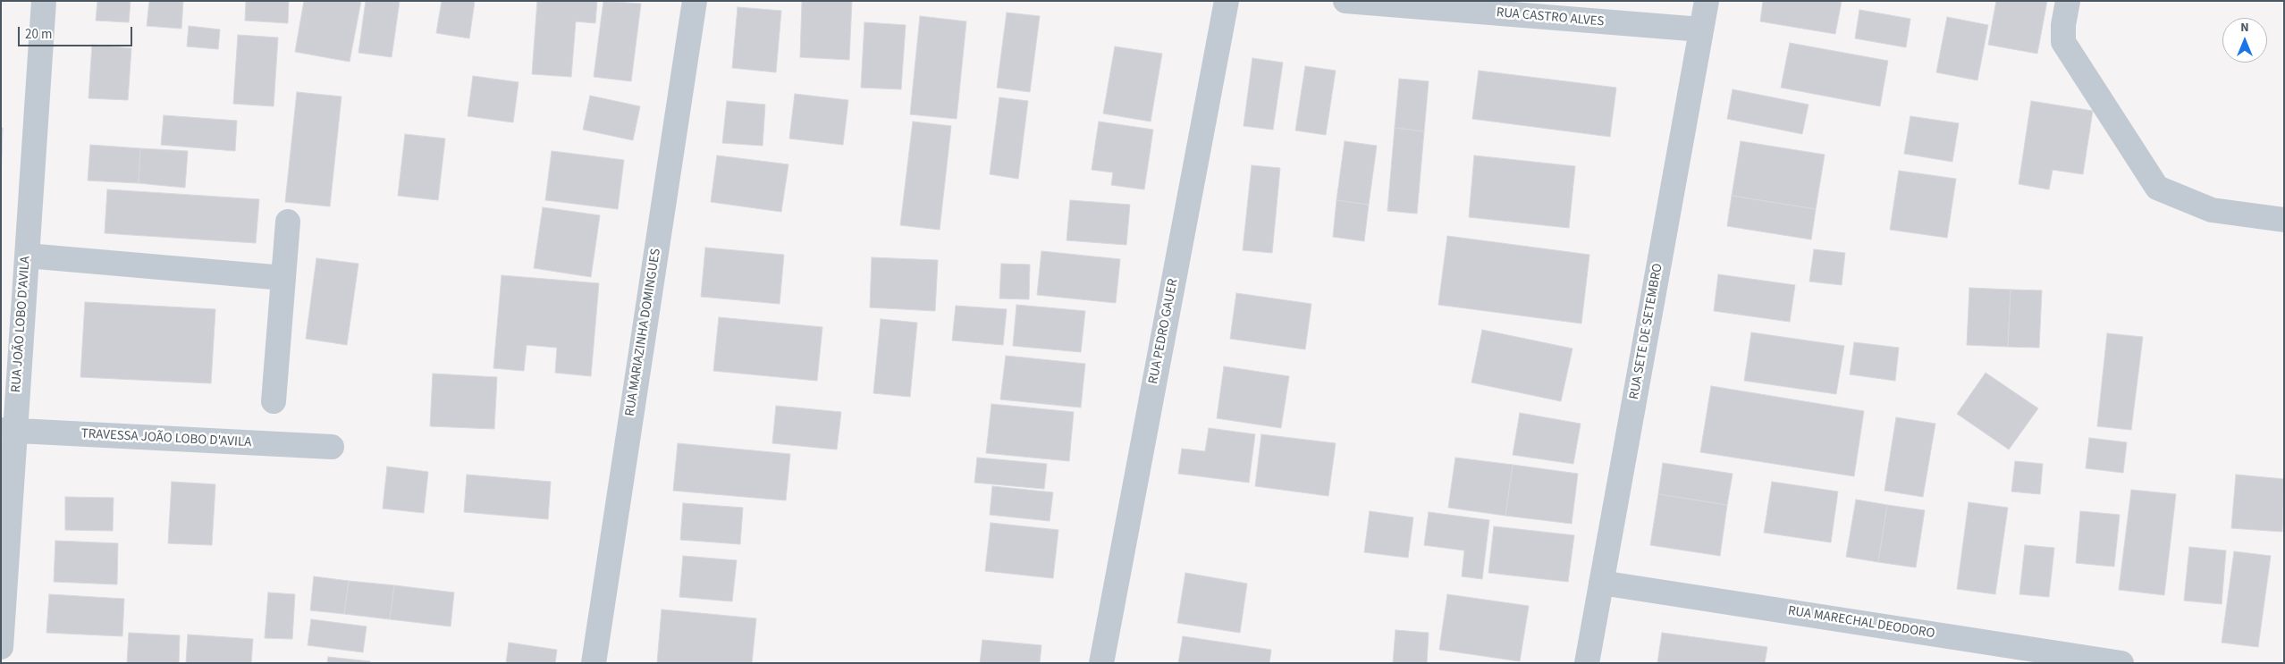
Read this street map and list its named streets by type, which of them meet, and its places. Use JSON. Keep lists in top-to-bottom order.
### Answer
{
  "streets": {
    "street": [
      "RUA CASTRO ALVES",
      "RUA JOÃO LOBO D'AVILA",
      "RUA PEDRO GAUER",
      "RUA SETE DE SETEMBRO",
      "RUA MARIAZINHA DOMINGUES",
      "TRAVESSA JOÃO LOBO D'AVILA",
      "RUA MARECHAL DEODORO"
    ]
  },
  "crossings": [
    ["RUA CASTRO ALVES", "RUA SETE DE SETEMBRO"],
    ["RUA JOÃO LOBO D'AVILA", "TRAVESSA JOÃO LOBO D'AVILA"],
    ["RUA SETE DE SETEMBRO", "RUA MARECHAL DEODORO"]
  ],
  "scale_bar": "20 m",
  "north": "top"
}
